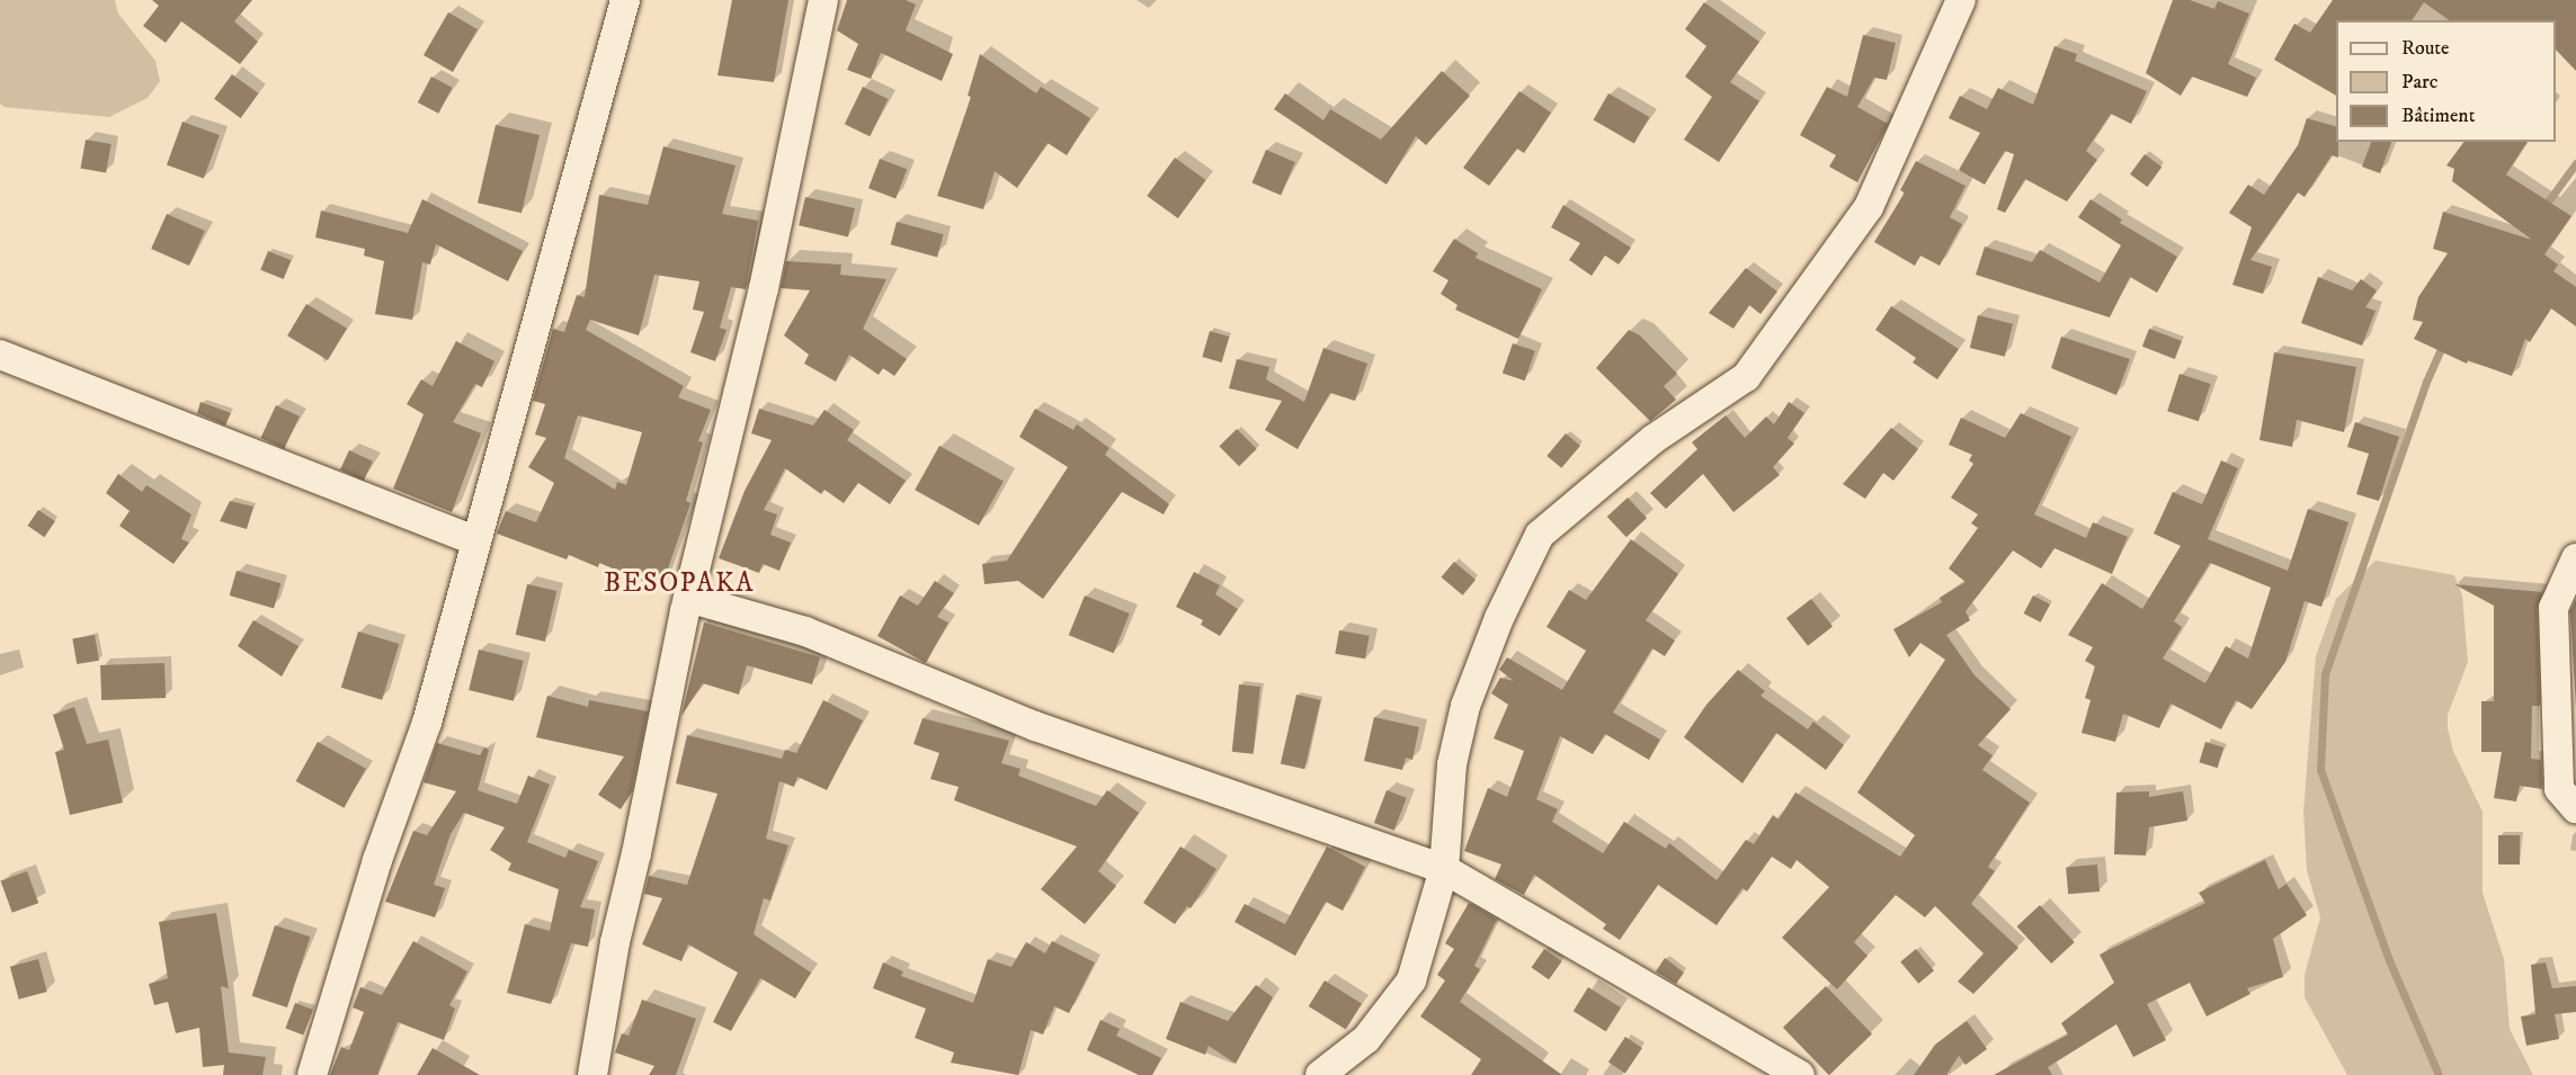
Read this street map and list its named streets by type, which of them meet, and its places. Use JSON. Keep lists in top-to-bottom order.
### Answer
{
  "districts": ["BESOPAKA"],
  "legend": ["Route", "Parc", "Bâtiment"]
}
